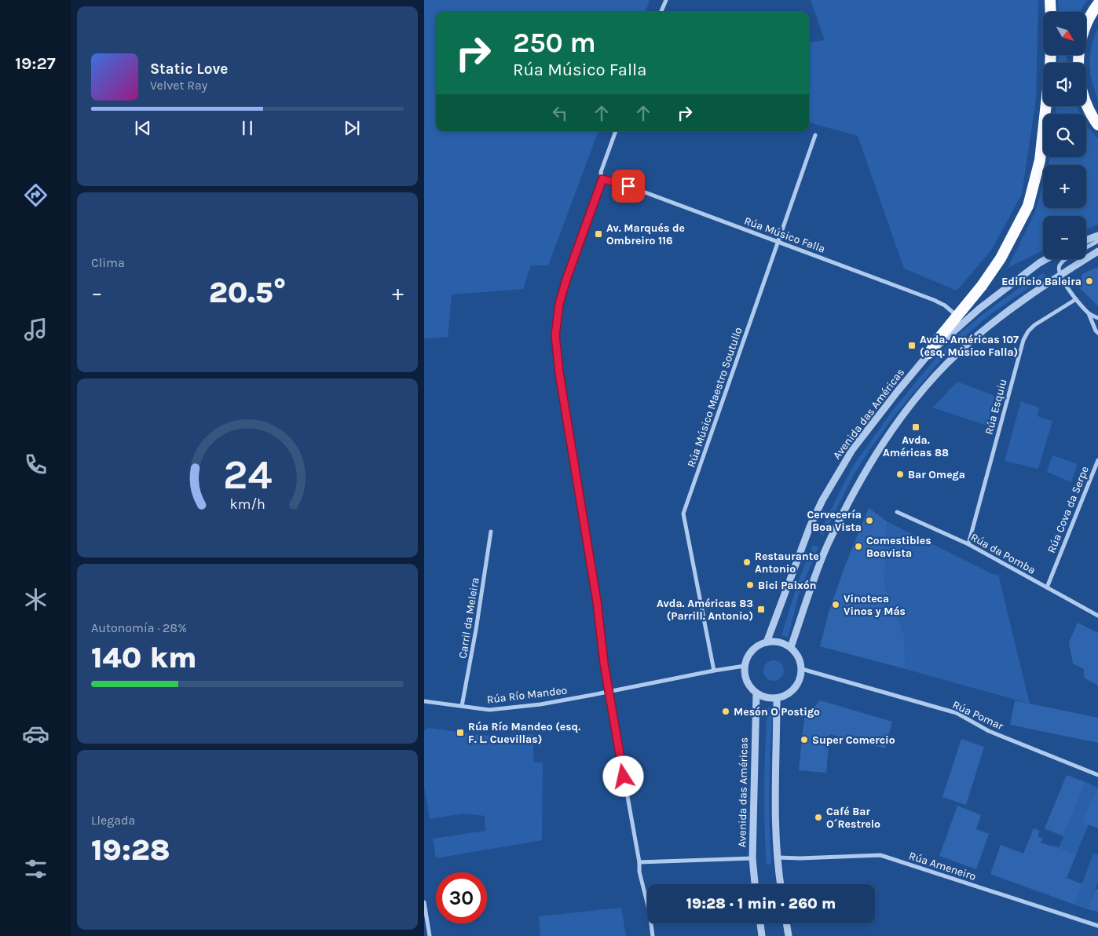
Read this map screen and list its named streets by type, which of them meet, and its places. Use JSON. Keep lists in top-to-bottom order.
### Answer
{
  "streets": {
    "street": [
      "Rúa Músico Falla",
      "Rúa Músico Maestro Soutullo",
      "Rúa Esquiu",
      "Avenida das Américas",
      "Rúa Cova da Serpe",
      "Rúa da Pomba",
      "Carril da Meleira",
      "Rúa Río Mandeo",
      "Rúa Pomar",
      "Rúa Ameneiro"
    ]
  },
  "crossings": [
    ["Rúa Músico Falla", "Rúa Músico Maestro Soutullo"],
    ["Rúa Músico Maestro Soutullo", "Rúa Río Mandeo"],
    ["Rúa Esquiu", "Rúa da Pomba"],
    ["Avenida das Américas", "Rúa Río Mandeo"],
    ["Avenida das Américas", "Rúa Pomar"],
    ["Rúa Cova da Serpe", "Rúa da Pomba"],
    ["Carril da Meleira", "Rúa Río Mandeo"],
    ["Rúa Río Mandeo", "Rúa Pomar"]
  ],
  "places": {
    "transit": [
      "Av. Marqués de Ombreiro 116",
      "Avda. Américas 107 (esq. Músico Falla)",
      "Avda. Américas 88",
      "Avda. Américas 83 (Parrill. Antonio)",
      "Rúa Río Mandeo (esq. F. L. Cuevillas)"
    ],
    "other": [
      "Edificio Baleira",
      "Bar Omega",
      "Cervecería Boa Vista",
      "Comestibles Boavista",
      "Restaurante Antonio",
      "Bici Paixón",
      "Vinoteca Vinos y Más",
      "Mesón O Postigo",
      "Super Comercio",
      "Café Bar O´Restrelo"
    ]
  },
  "north": "bottom right",
  "page": {
    "tabs": "19:27",
    "map_buttons": ["+", "−"],
    "turn": ["250 m", "Rúa Músico Falla"],
    "song": ["Static Love", "Velvet Ray"],
    "tile": [
      "Clima",
      ["Autonomía · 28%", "140 km"],
      ["Llegada", "19:28"]
    ],
    "heat": ["−", "20.5°", "+"],
    "limit": "30",
    "trip": "19:28 · 1 min · 260 m",
    "gauge": ["24", "km/h"]
  }
}
